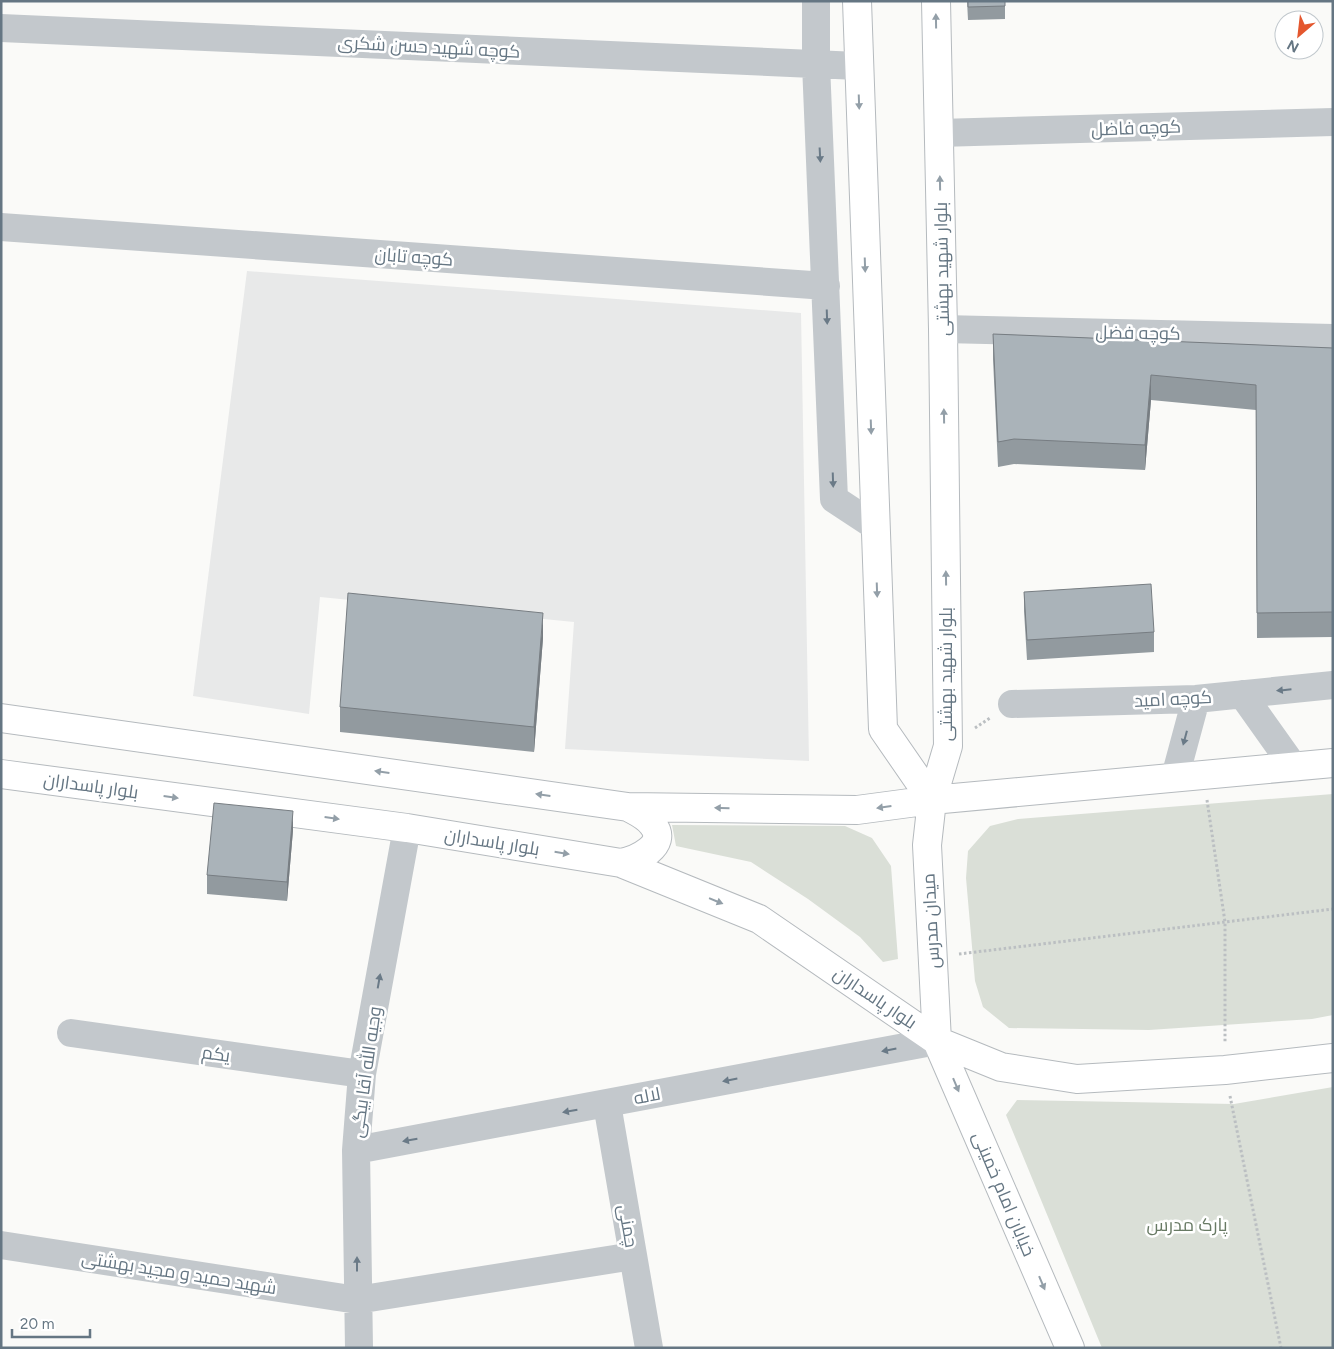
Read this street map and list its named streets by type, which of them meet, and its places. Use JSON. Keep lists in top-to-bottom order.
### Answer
{
  "streets": {
    "main road": [
      "بلوار شهید بهشتی",
      "بلوار پاسداران",
      "میدان مدرس",
      "خیابان امام خمینی"
    ],
    "street": [
      "کوچه شهید حسن شکری",
      "کوچه فاضل",
      "کوچه تابان",
      "کوچه فضل",
      "کوچه امید",
      "یکم",
      "وجیه الله آقا بیگی",
      "لاله",
      "چمنی",
      "شهید حمید و مجید بهشتی"
    ]
  },
  "crossings": [
    ["کوچه فاضل", "بلوار شهید بهشتی"],
    ["بلوار شهید بهشتی", "کوچه فضل"],
    ["بلوار شهید بهشتی", "میدان مدرس"],
    ["بلوار پاسداران", "میدان مدرس"],
    ["بلوار پاسداران", "وجیه الله آقا بیگی"],
    ["بلوار پاسداران", "لاله"],
    ["بلوار پاسداران", "خیابان امام خمینی"],
    ["میدان مدرس", "لاله"],
    ["میدان مدرس", "خیابان امام خمینی"],
    ["یکم", "وجیه الله آقا بیگی"],
    ["وجیه الله آقا بیگی", "لاله"],
    ["وجیه الله آقا بیگی", "شهید حمید و مجید بهشتی"],
    ["لاله", "خیابان امام خمینی"],
    ["لاله", "چمنی"],
    ["چمنی", "شهید حمید و مجید بهشتی"]
  ],
  "one_way": ["وجیه الله آقا بیگی", "لاله", "خیابان امام خمینی"],
  "parks": ["پارک مدرس"],
  "scale_bar": "20 m",
  "north": "bottom left"
}
